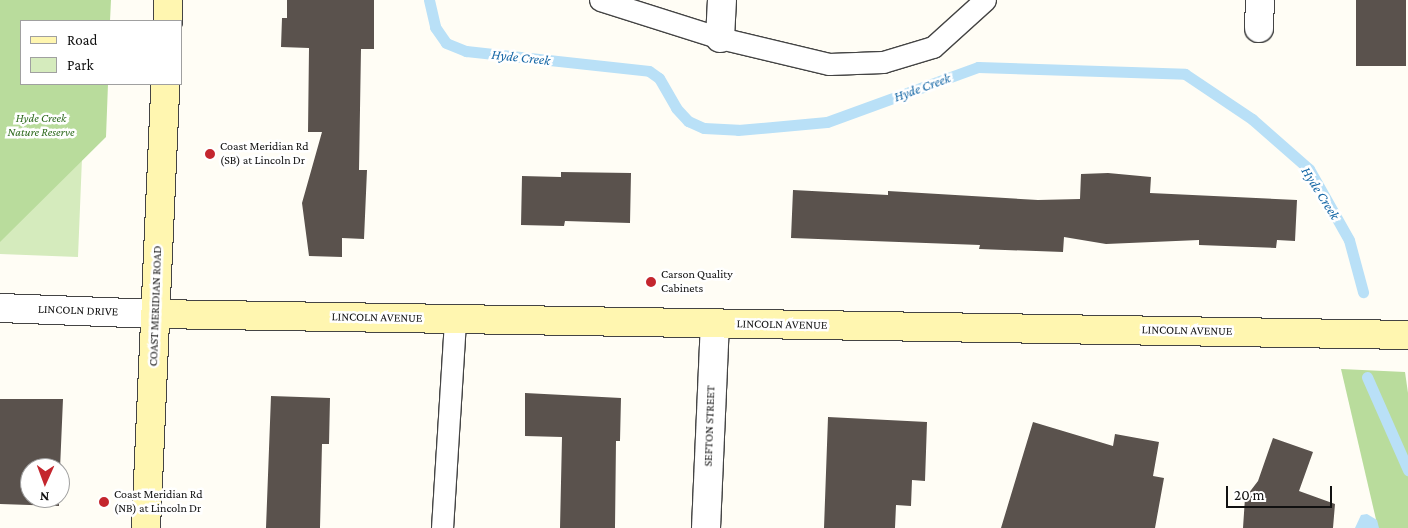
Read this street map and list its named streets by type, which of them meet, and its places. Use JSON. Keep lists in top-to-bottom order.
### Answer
{
  "streets": {
    "main road": ["COAST MERIDIAN ROAD", "LINCOLN AVENUE"],
    "street": ["LINCOLN DRIVE", "SEFTON STREET"]
  },
  "crossings": [
    ["COAST MERIDIAN ROAD", "LINCOLN DRIVE"],
    ["COAST MERIDIAN ROAD", "LINCOLN AVENUE"],
    ["LINCOLN DRIVE", "LINCOLN AVENUE"],
    ["LINCOLN AVENUE", "SEFTON STREET"]
  ],
  "water": ["Hyde Creek"],
  "parks": ["Hyde Creek Nature Reserve"],
  "places": ["Coast Meridian Rd (SB) at Lincoln Dr", "Carson Quality Cabinets", "Coast Meridian Rd (NB) at Lincoln Dr"],
  "legend": ["Road", "Park"],
  "scale_bar": "20 m",
  "north": "bottom"
}
